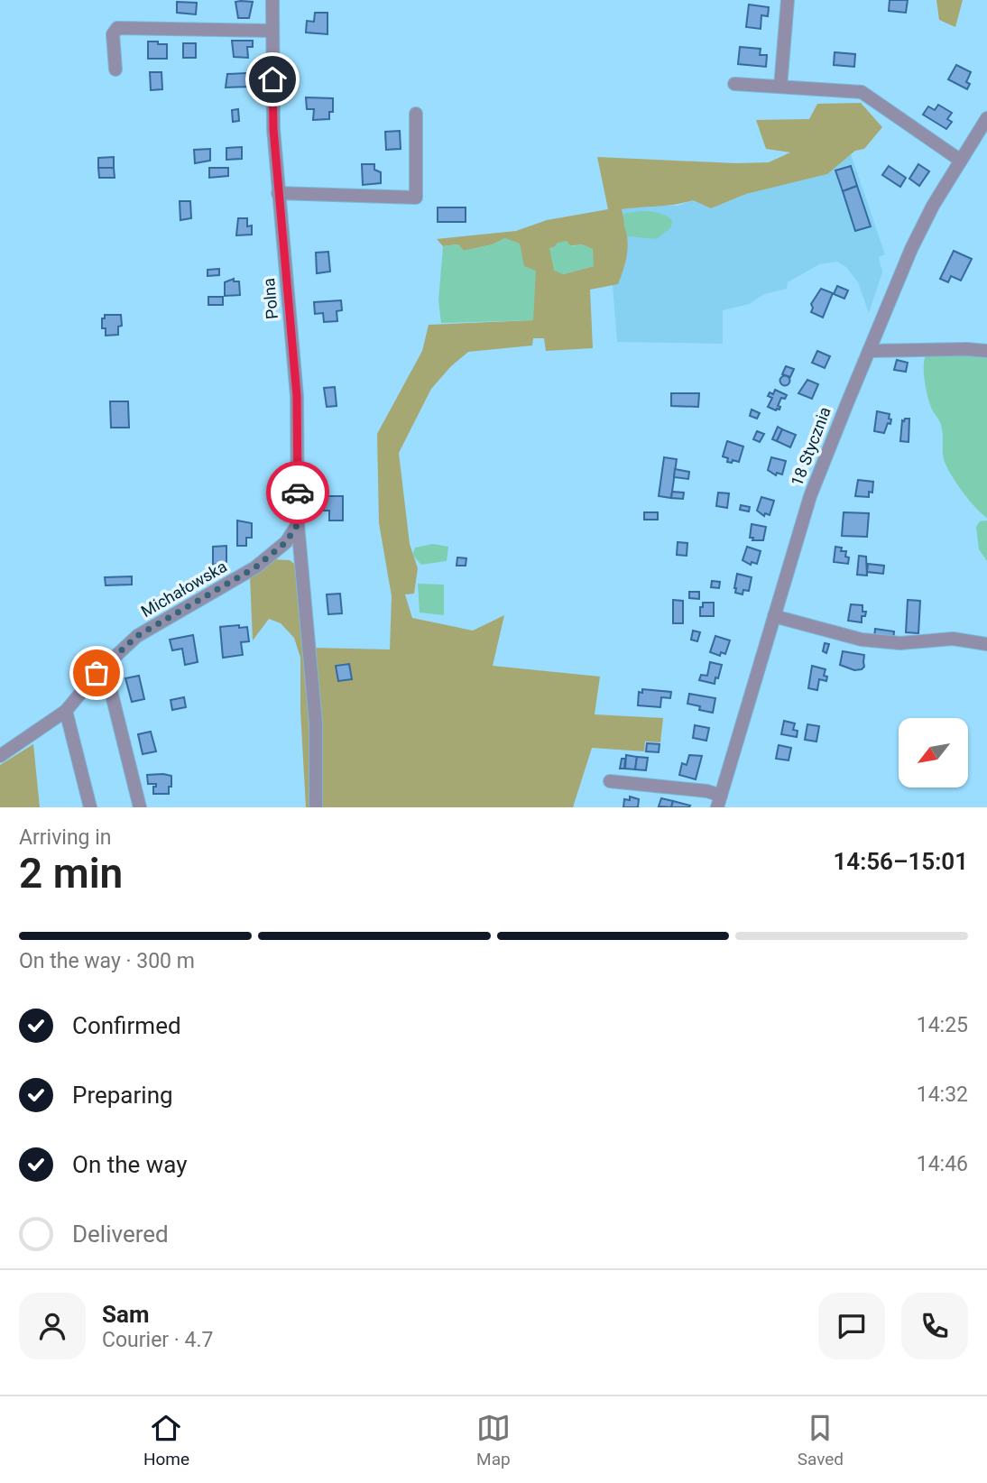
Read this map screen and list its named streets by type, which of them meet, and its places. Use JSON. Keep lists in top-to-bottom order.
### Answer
{
  "streets": {
    "street": ["Polna", "18 Stycznia", "Michałowska"]
  },
  "crossings": [
    ["Polna", "Michałowska"]
  ],
  "north": "bottom left",
  "page": {
    "heading": ["2 min", "Arriving in", "14:56–15:01"],
    "panel": ["Sam", "Courier · 4.7"],
    "bar": "On the way · 300 m",
    "list": [
      ["Confirmed", "14:25"],
      ["Preparing", "14:32"],
      ["On the way", "14:46"],
      "Delivered"
    ],
    "tabs": ["Home", "Map", "Saved"]
  }
}
